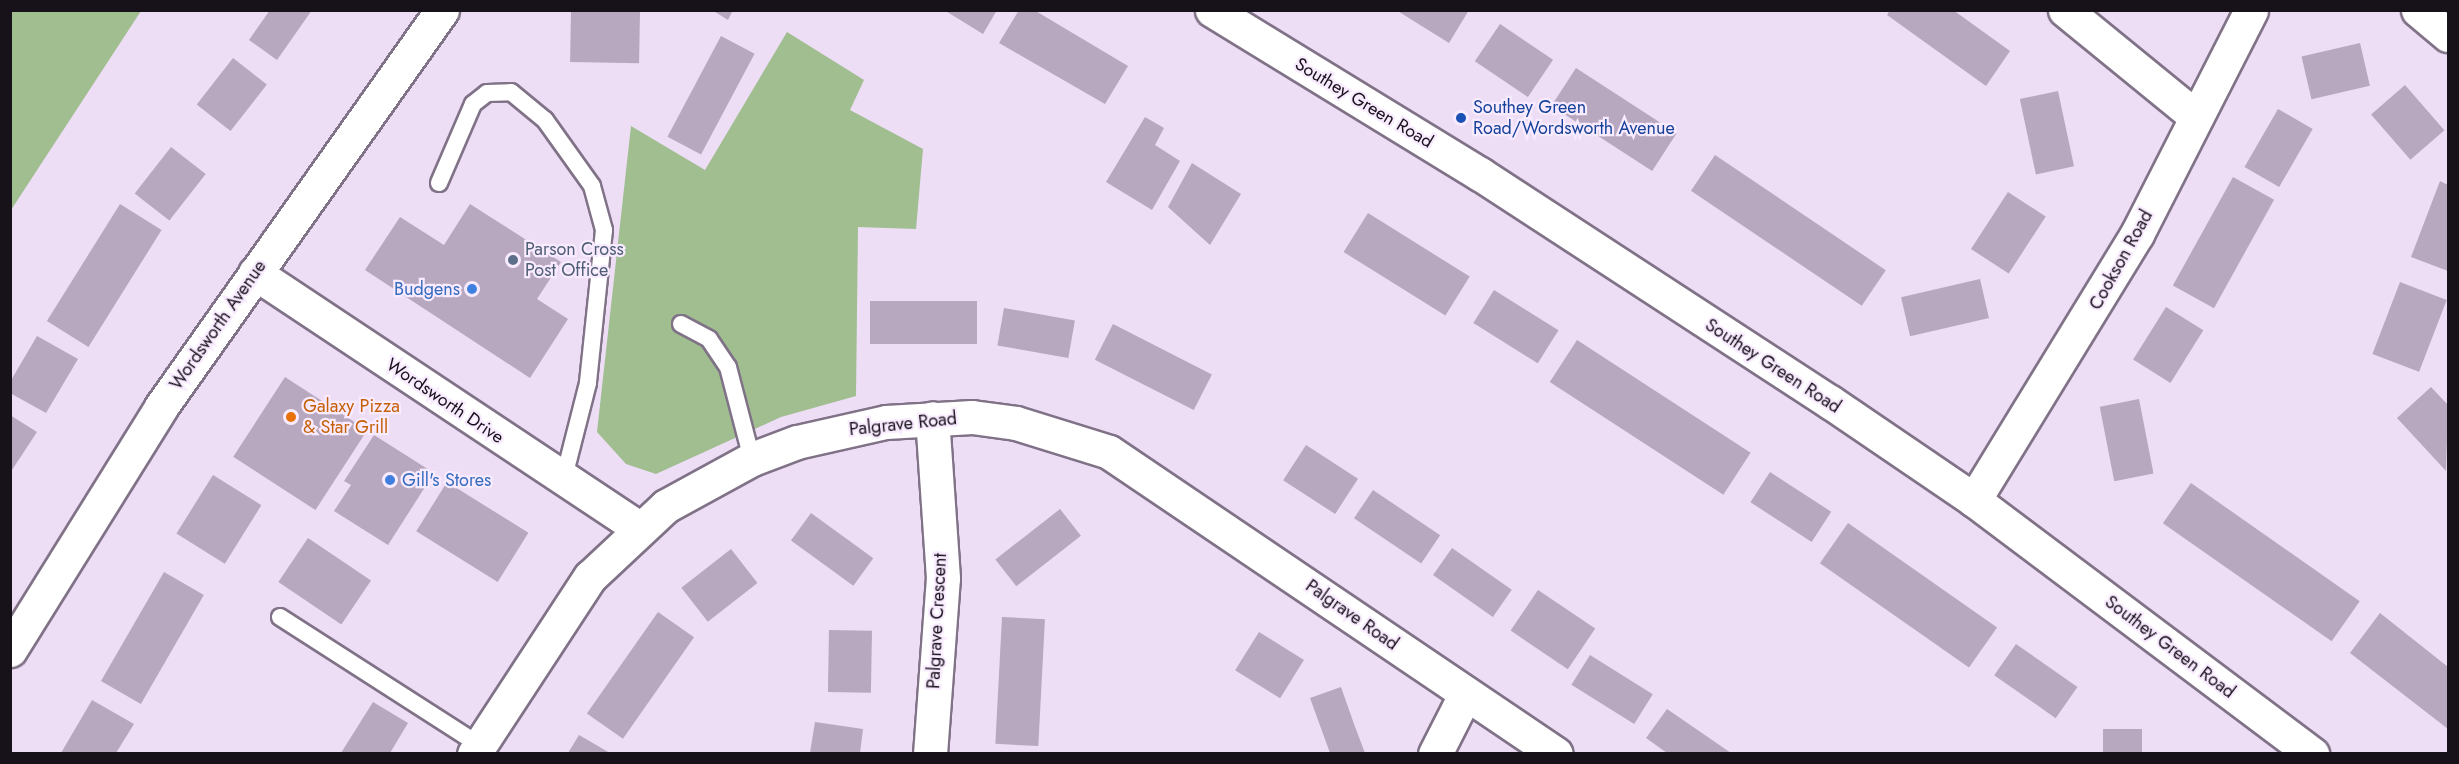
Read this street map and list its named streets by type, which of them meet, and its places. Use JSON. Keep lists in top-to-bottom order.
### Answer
{
  "streets": {
    "street": [
      "Southey Green Road",
      "Cookson Road",
      "Wordsworth Avenue",
      "Wordsworth Drive",
      "Palgrave Road",
      "Palgrave Crescent"
    ]
  },
  "crossings": [
    ["Southey Green Road", "Cookson Road"],
    ["Wordsworth Avenue", "Wordsworth Drive"],
    ["Wordsworth Drive", "Palgrave Road"],
    ["Palgrave Road", "Palgrave Crescent"]
  ],
  "places": [
    "Southey Green Road/Wordsworth Avenue",
    "Parson Cross Post Office",
    "Budgens",
    "Galaxy Pizza & Star Grill",
    "Gill's Stores"
  ]
}
